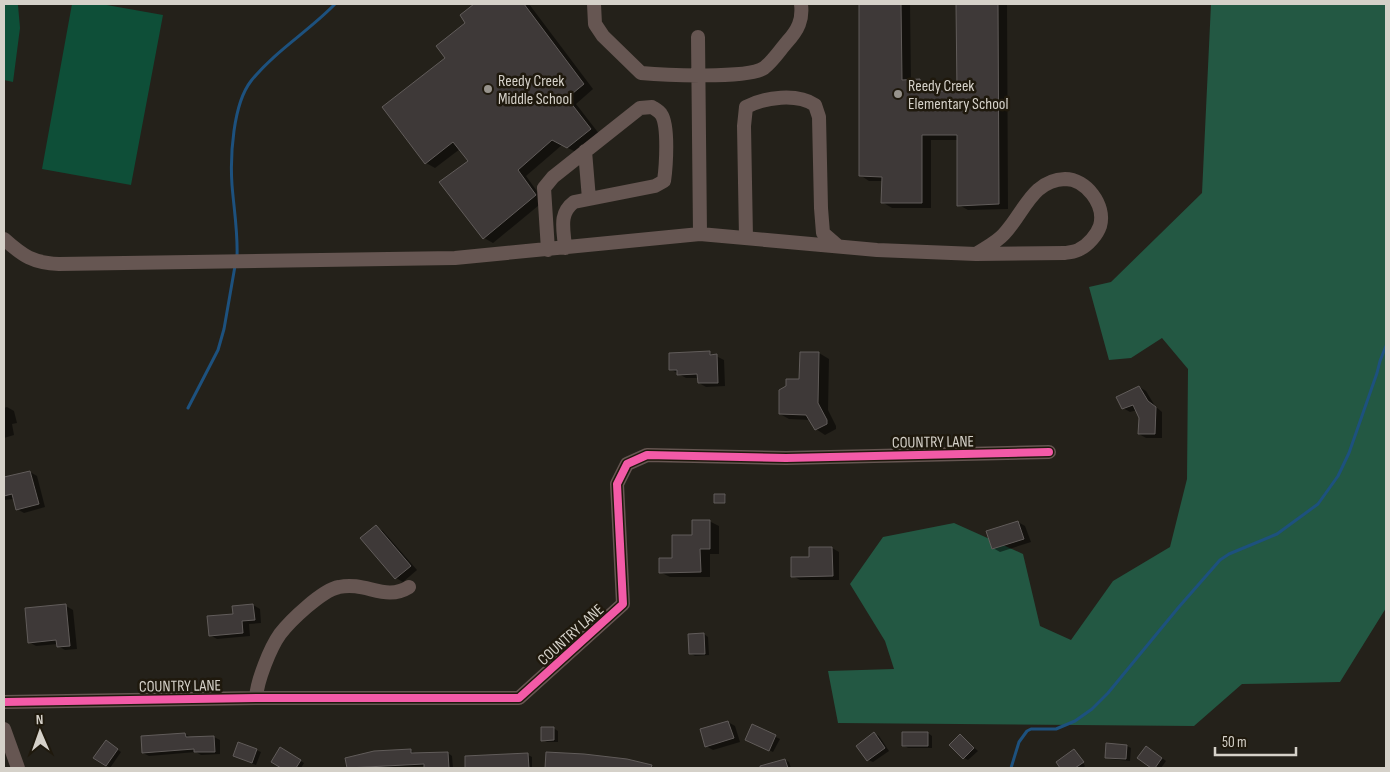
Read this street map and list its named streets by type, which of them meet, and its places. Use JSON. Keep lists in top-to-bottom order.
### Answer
{
  "streets": {
    "street": ["COUNTRY LANE"]
  },
  "places": ["Reedy Creek Middle School", "Reedy Creek Elementary School"],
  "scale_bar": "50 m",
  "north": "top"
}
